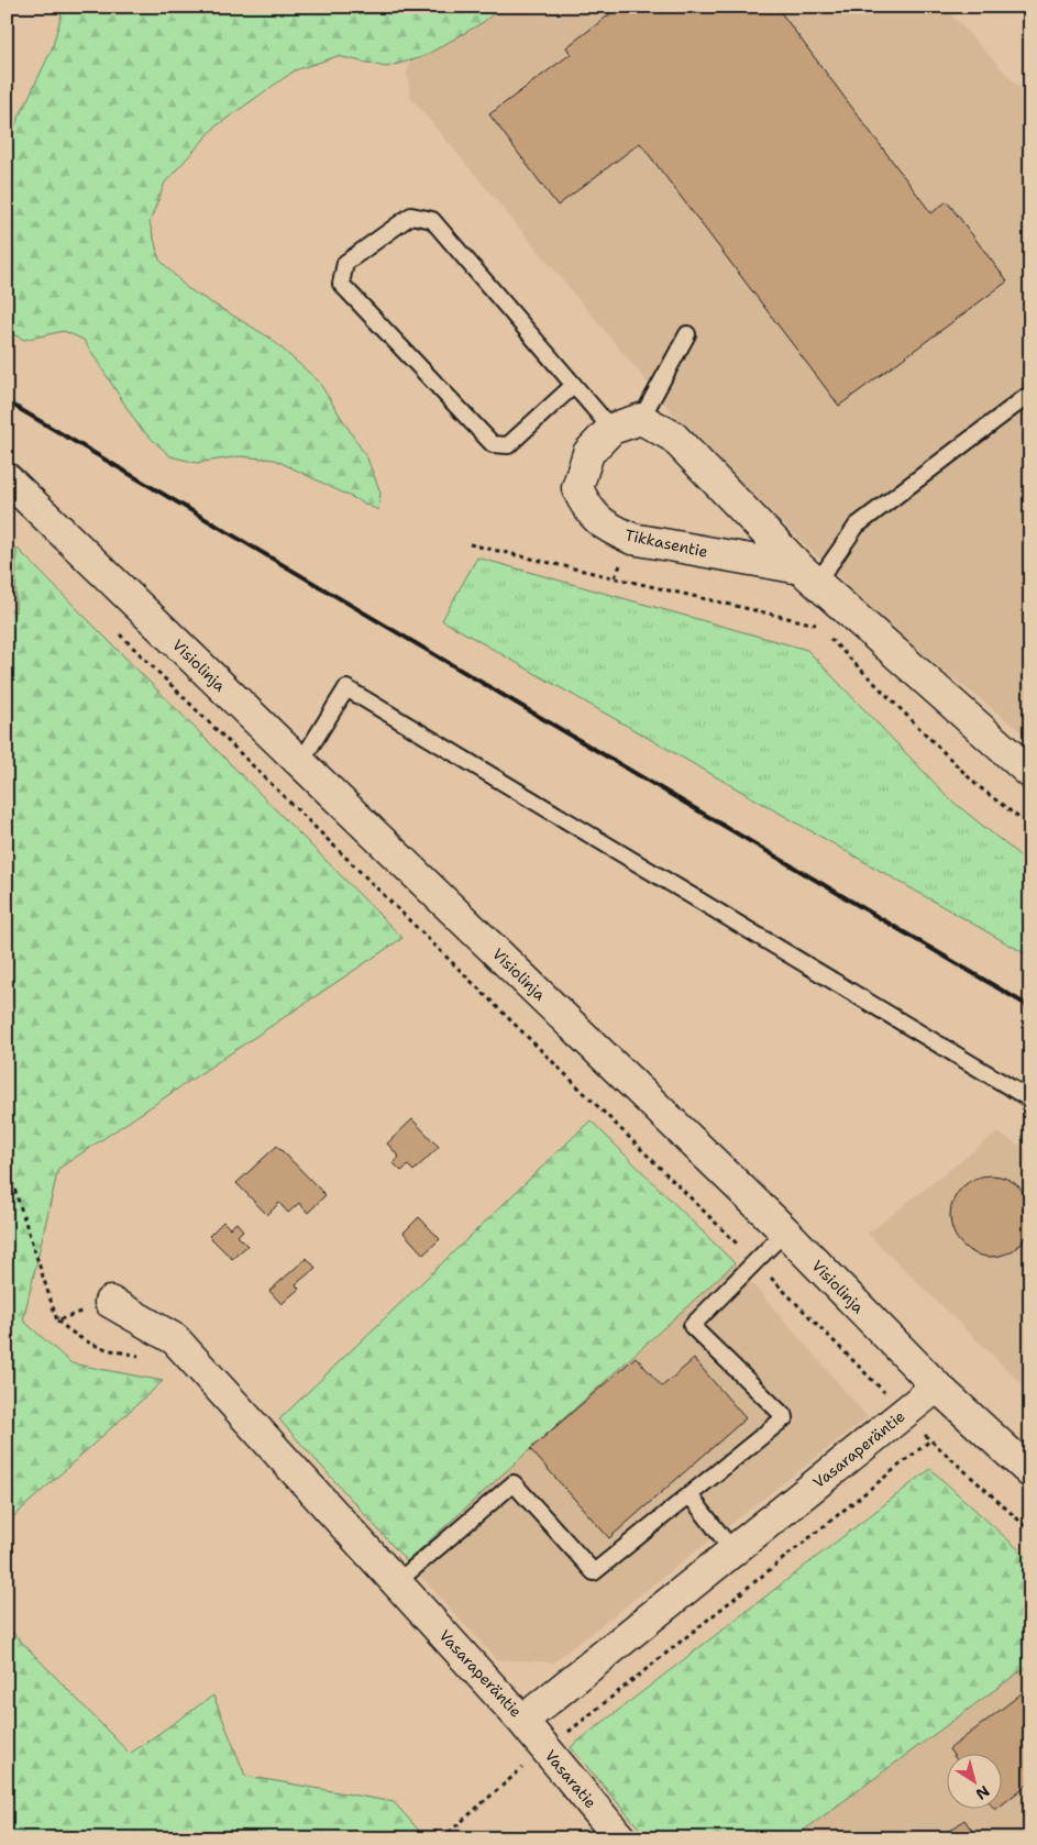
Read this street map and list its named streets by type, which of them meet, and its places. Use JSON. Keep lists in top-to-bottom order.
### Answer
{
  "streets": {
    "street": [
      "Tikkasentie",
      "Visiolinja",
      "Vasaraperäntie",
      "Vasaratie"
    ]
  },
  "crossings": [
    ["Visiolinja", "Vasaraperäntie"],
    ["Vasaraperäntie", "Vasaratie"]
  ],
  "north": "bottom right"
}
